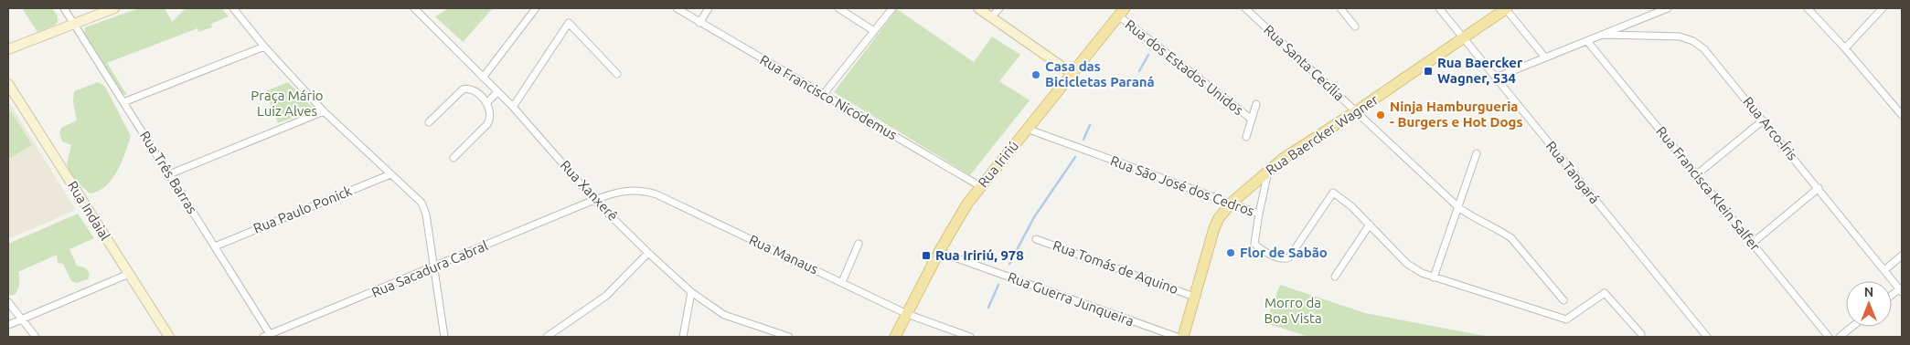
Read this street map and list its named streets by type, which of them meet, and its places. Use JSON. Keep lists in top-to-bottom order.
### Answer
{
  "streets": {
    "main road": ["Rua Baercker Wagner", "Rua Iririú"],
    "street": [
      "Rua Santa Cecília",
      "Rua dos Estados Unidos",
      "Rua Francisco Nicodemus",
      "Rua Arco-Íris",
      "Rua Três Barras",
      "Rua Tangará",
      "Rua São José dos Cedros",
      "Rua Francisca Klein Salfer",
      "Rua Xanxerê",
      "Rua Paulo Ponick",
      "Rua Indaial",
      "Rua Manaus",
      "Rua Tomás de Aquino",
      "Rua Sacadura Cabral",
      "Rua Guerra Junqueira"
    ]
  },
  "crossings": [
    ["Rua Santa Cecília", "Rua Baercker Wagner"],
    ["Rua dos Estados Unidos", "Rua Iririú"],
    ["Rua Francisco Nicodemus", "Rua Iririú"],
    ["Rua Baercker Wagner", "Rua Tangará"],
    ["Rua Baercker Wagner", "Rua São José dos Cedros"],
    ["Rua Baercker Wagner", "Rua Tomás de Aquino"],
    ["Rua Iririú", "Rua São José dos Cedros"],
    ["Rua Iririú", "Rua Manaus"],
    ["Rua Iririú", "Rua Guerra Junqueira"],
    ["Rua Três Barras", "Rua Paulo Ponick"],
    ["Rua Três Barras", "Rua Sacadura Cabral"],
    ["Rua Xanxerê", "Rua Manaus"],
    ["Rua Xanxerê", "Rua Sacadura Cabral"],
    ["Rua Manaus", "Rua Sacadura Cabral"]
  ],
  "parks": ["Praça Mário Luiz Alves", "Morro da Boa Vista"],
  "places": {
    "transit": ["Rua Baercker Wagner, 534", "Rua Iririú, 978"],
    "other": ["Casa das Bicicletas Paraná", "Ninja Hamburgueria - Burgers e Hot Dogs", "Flor de Sabão"]
  },
  "north": "top"
}
